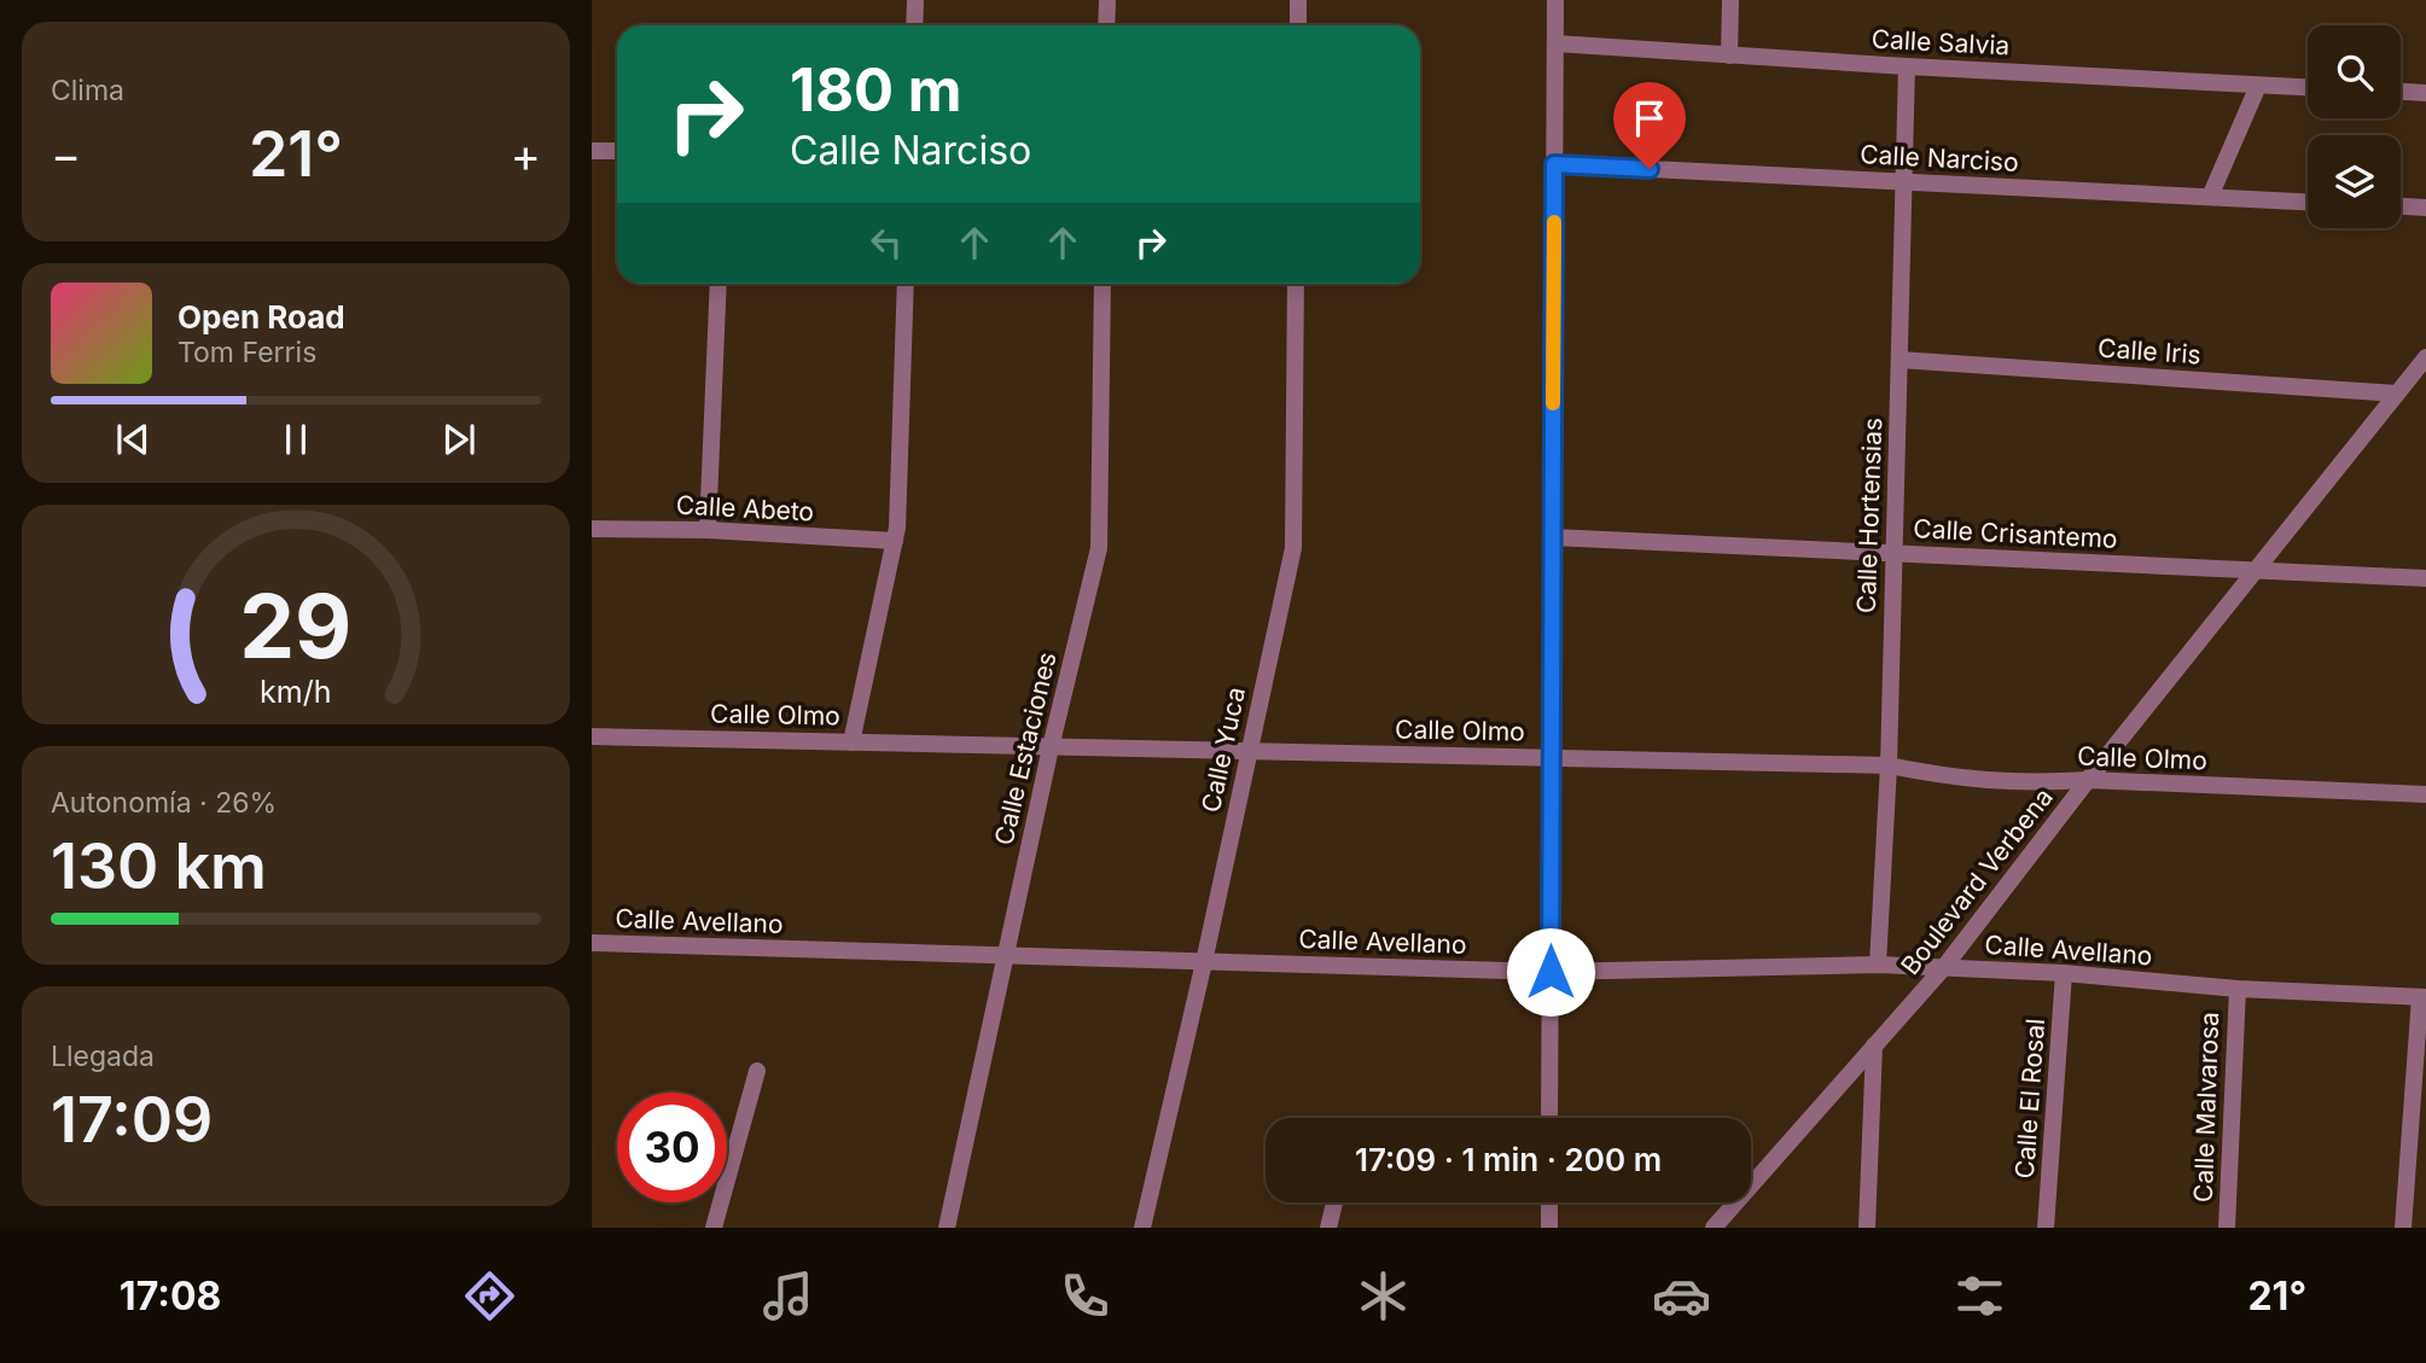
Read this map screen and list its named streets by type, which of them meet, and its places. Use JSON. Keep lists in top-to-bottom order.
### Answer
{
  "streets": {
    "street": [
      "Calle Salvia",
      "Calle Narciso",
      "Calle Iris",
      "Calle Abeto",
      "Calle Hortensias",
      "Calle Crisantemo",
      "Calle Olmo",
      "Calle Estaciones",
      "Calle Yuca",
      "Boulevard Verbena",
      "Calle Avellano",
      "Calle El Rosal",
      "Calle Malvarosa"
    ]
  },
  "crossings": [
    ["Calle Salvia", "Calle Hortensias"],
    ["Calle Narciso", "Calle Hortensias"],
    ["Calle Iris", "Calle Hortensias"],
    ["Calle Iris", "Boulevard Verbena"],
    ["Calle Hortensias", "Calle Crisantemo"],
    ["Calle Hortensias", "Calle Olmo"],
    ["Calle Hortensias", "Calle Avellano"],
    ["Calle Crisantemo", "Boulevard Verbena"],
    ["Calle Olmo", "Calle Estaciones"],
    ["Calle Olmo", "Calle Yuca"],
    ["Calle Olmo", "Boulevard Verbena"],
    ["Calle Estaciones", "Calle Avellano"],
    ["Calle Yuca", "Calle Avellano"],
    ["Boulevard Verbena", "Calle Avellano"],
    ["Calle Avellano", "Calle El Rosal"],
    ["Calle Avellano", "Calle Malvarosa"]
  ],
  "page": {
    "tile": [
      "Clima",
      ["Autonomía · 26%", "130 km"],
      ["Llegada", "17:09"]
    ],
    "turn": ["180 m", "Calle Narciso"],
    "heat": ["−", "21°", "+"],
    "song": ["Open Road", "Tom Ferris"],
    "limit": "30",
    "trip": "17:09 · 1 min · 200 m",
    "tabs": ["17:08", "21°"],
    "gauge": ["29", "km/h"]
  }
}
